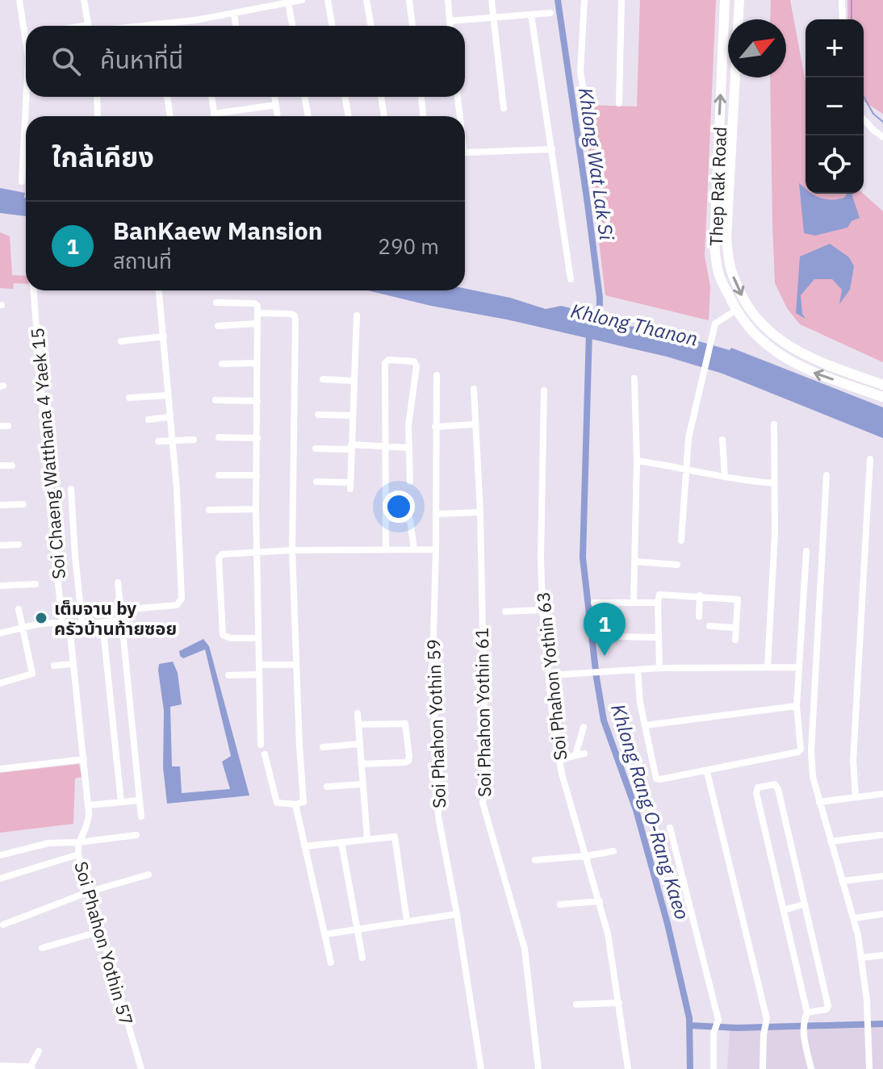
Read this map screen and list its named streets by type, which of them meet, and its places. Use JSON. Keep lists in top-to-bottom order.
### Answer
{
  "streets": {
    "main road": ["Thep Rak Road"],
    "street": [
      "Soi Chaeng Watthana 4 Yaek 15",
      "Soi Phahon Yothin 63",
      "Soi Phahon Yothin 61",
      "Soi Phahon Yothin 59",
      "Soi Phahon Yothin 57"
    ]
  },
  "crossings": [
    ["Soi Chaeng Watthana 4 Yaek 15", "Soi Phahon Yothin 57"]
  ],
  "water": ["Khlong Wat Lak Si", "Khlong Thanon", "Khlong Rang O-Rang Kaeo"],
  "places": ["เต็มจาน by ครัวบ้านท้ายซอย"],
  "north": "top right",
  "page": {
    "map_buttons": ["+", "−"],
    "search": "ค้นหาที่นี่",
    "heading": "ใกล้เคียง",
    "list": [
      {
        "mark": "1",
        "name": "BanKaew Mansion",
        "note": "สถานที่",
        "value": "290 m"
      }
    ],
    "pins": "1"
  }
}
